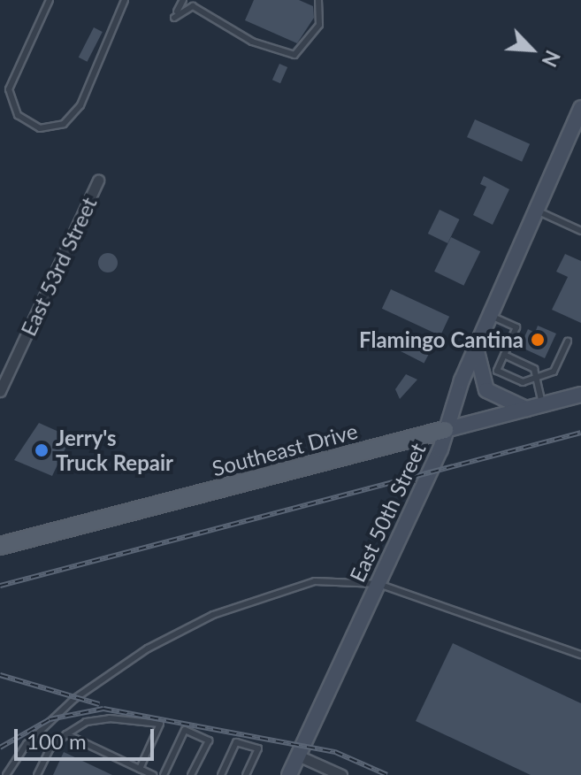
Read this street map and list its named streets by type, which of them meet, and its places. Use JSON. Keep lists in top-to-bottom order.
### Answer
{
  "streets": {
    "main road": ["Southeast Drive", "East 50th Street"],
    "street": ["East 53rd Street"]
  },
  "crossings": [
    ["Southeast Drive", "East 50th Street"]
  ],
  "places": ["Flamingo Cantina", "Jerry's Truck Repair"],
  "scale_bar": "100 m",
  "north": "bottom right"
}
